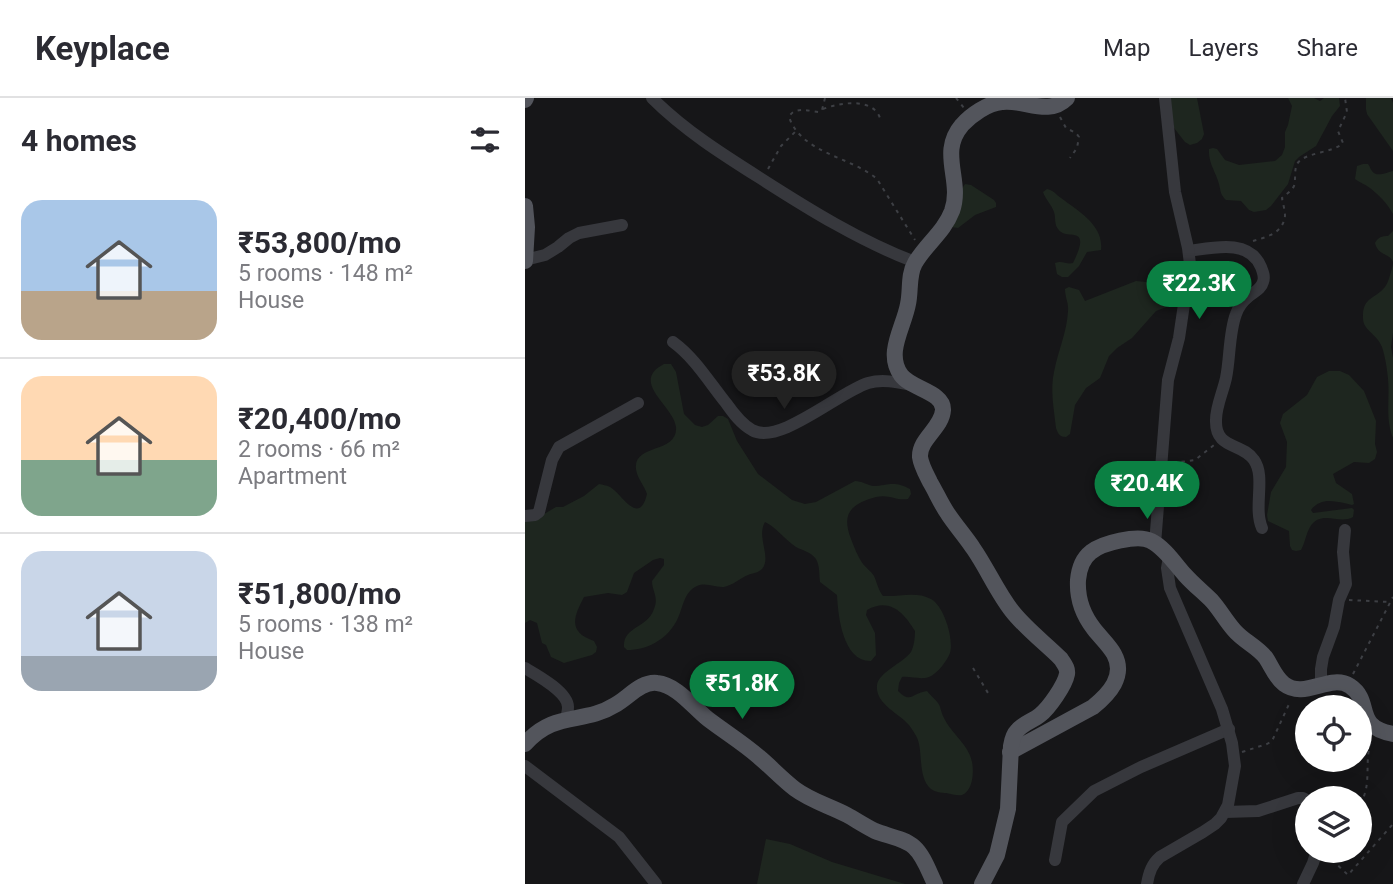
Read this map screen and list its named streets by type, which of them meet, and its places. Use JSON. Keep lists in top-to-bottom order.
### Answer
{
  "page": {
    "header": "Keyplace",
    "nav": ["Map", "Layers", "Share"],
    "heading": "4 homes",
    "list": [
      {
        "name": "₹53,800/mo",
        "note": "5 rooms · 148 m² · House"
      },
      {
        "name": "₹20,400/mo",
        "note": "2 rooms · 66 m² · Apartment"
      },
      {
        "name": "₹51,800/mo",
        "note": "5 rooms · 138 m² · House"
      }
    ],
    "price": [
      "₹22.3K",
      "₹53.8K",
      "₹20.4K",
      "₹51.8K"
    ]
  }
}
